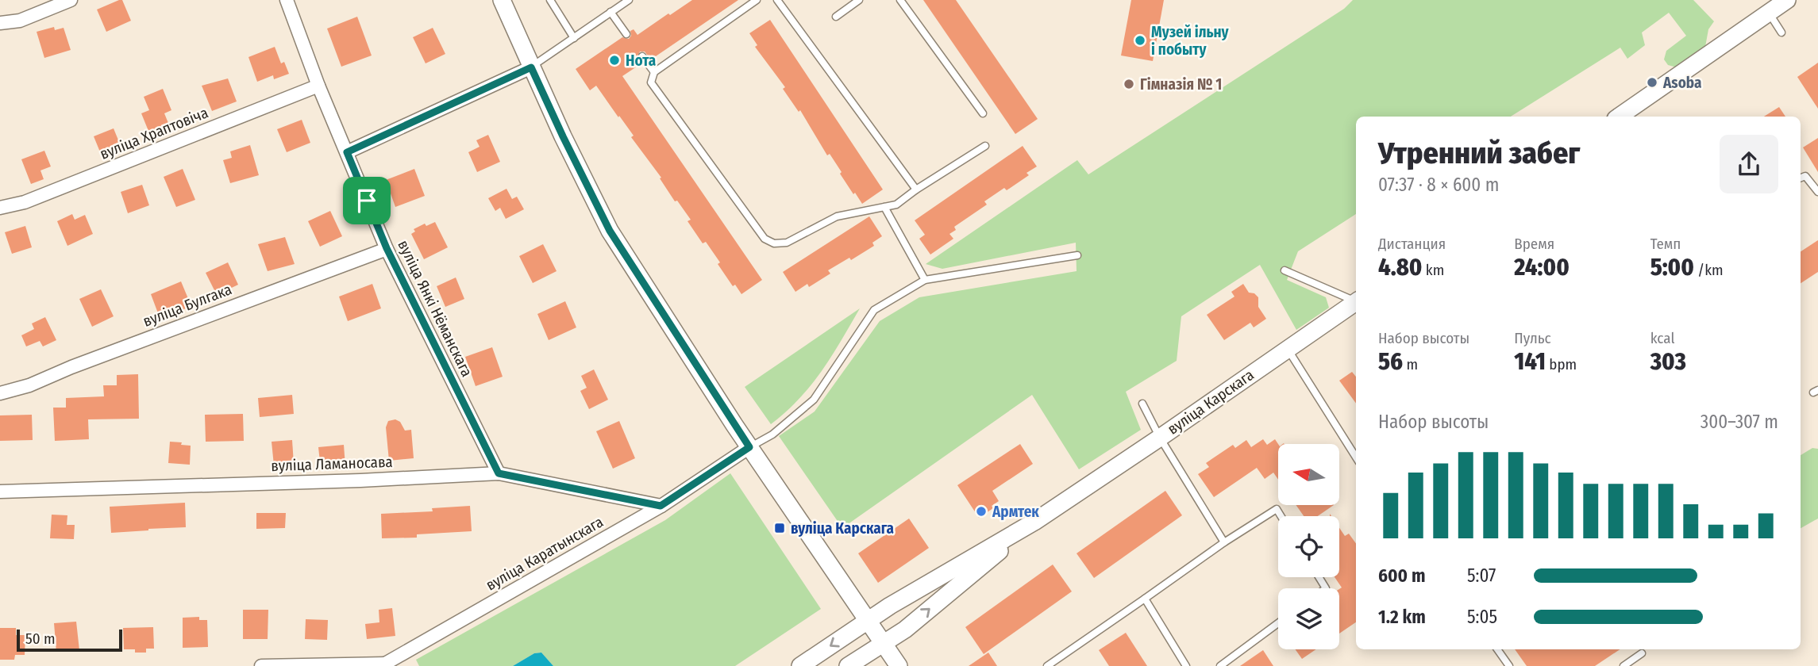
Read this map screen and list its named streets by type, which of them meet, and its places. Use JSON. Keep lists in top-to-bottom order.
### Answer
{
  "streets": {
    "street": [
      "вуліца Храптовіча",
      "вуліца Булгака",
      "вуліца Янкі Нёманскага",
      "вуліца Карскага",
      "вуліца Ламаносава",
      "вуліца Каратынскага"
    ]
  },
  "crossings": [
    ["вуліца Храптовіча", "вуліца Янкі Нёманскага"],
    ["вуліца Булгака", "вуліца Янкі Нёманскага"],
    ["вуліца Янкі Нёманскага", "вуліца Ламаносава"],
    ["вуліца Ламаносава", "вуліца Каратынскага"]
  ],
  "places": {
    "other": [
      "Музей ільну і побыту",
      "Нота",
      "Asoba",
      "Гімназія № 1",
      "Армтек"
    ],
    "transit": ["вуліца Карскага"]
  },
  "scale_bar": "50 m",
  "north": "left",
  "page": {
    "heading": ["Утренний забег", "07:37 · 8 × 600 m"],
    "stats": [
      ["Дистанция", "4.80 km"],
      ["Время", "24:00"],
      ["Темп", "5:00 /km"],
      ["Набор высоты", "56 m"],
      ["Пульс", "141 bpm"],
      ["kcal", "303"]
    ],
    "chart": ["Набор высоты", "300–307 m"],
    "list": [
      {
        "name": "600 m",
        "note": "5:07"
      },
      {
        "name": "1.2 km",
        "note": "5:05"
      }
    ],
    "scale": "50 m"
  }
}
